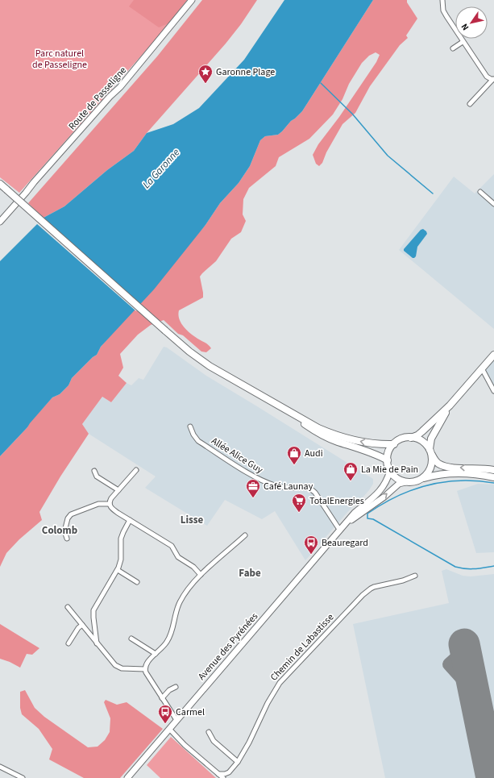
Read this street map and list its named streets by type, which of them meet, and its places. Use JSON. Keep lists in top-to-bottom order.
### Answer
{
  "streets": {
    "main road": ["Route de Passeligne", "Avenue des Pyrénées"],
    "street": ["Allée Alice Guy", "Chemin de Labastisse"]
  },
  "crossings": [
    ["Allée Alice Guy", "Avenue des Pyrénées"]
  ],
  "districts": ["Lisse", "Colomb", "Fabe"],
  "water": ["La Garonne"],
  "parks": ["Parc naturel de Passeligne"],
  "places": {
    "place": ["Garonne Plage"],
    "shop": ["Audi", "La Mie de Pain"],
    "office": ["Café Launay"],
    "supermarket": ["TotalEnergies"],
    "bus stop": ["Beauregard", "Carmel"]
  },
  "north": "bottom left"
}
